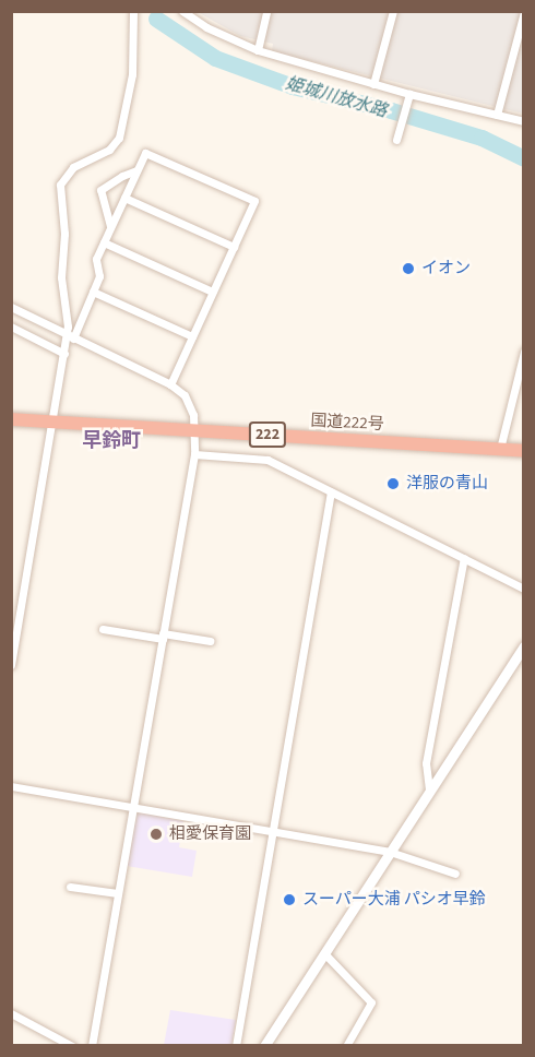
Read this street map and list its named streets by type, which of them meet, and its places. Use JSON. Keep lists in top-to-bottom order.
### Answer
{
  "streets": {
    "highway": ["国道222号", "222"]
  },
  "districts": ["早鈴町"],
  "water": ["姫城川放水路"],
  "places": [
    "イオン",
    "洋服の青山",
    "相愛保育園",
    "スーパー大浦 パシオ早鈴"
  ]
}
